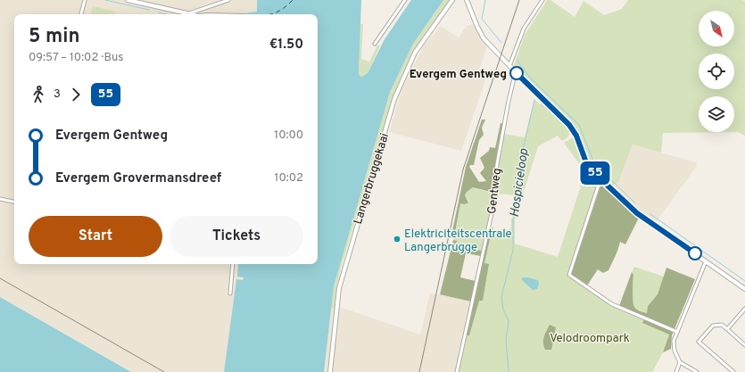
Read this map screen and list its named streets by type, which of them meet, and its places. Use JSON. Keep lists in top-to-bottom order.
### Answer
{
  "streets": {
    "main road": ["Langerbruggekaai"],
    "street": ["Gentweg"]
  },
  "water": ["Hospicieloop"],
  "parks": ["Velodroompark"],
  "places": ["Evergem Gentweg", "Elektriciteitscentrale Langerbrugge"],
  "lines": ["bus line 55"],
  "north": "bottom right",
  "page": {
    "on_map": "55",
    "heading": ["5 min", "09:57 – 10:02 · Bus", "€1.50"],
    "legs": ["3", "55"],
    "list": [
      {
        "name": "Evergem Gentweg",
        "value": "10:00"
      },
      {
        "name": "Evergem Grovermansdreef",
        "value": "10:02"
      }
    ],
    "buttons": ["Start", "Tickets"]
  }
}
